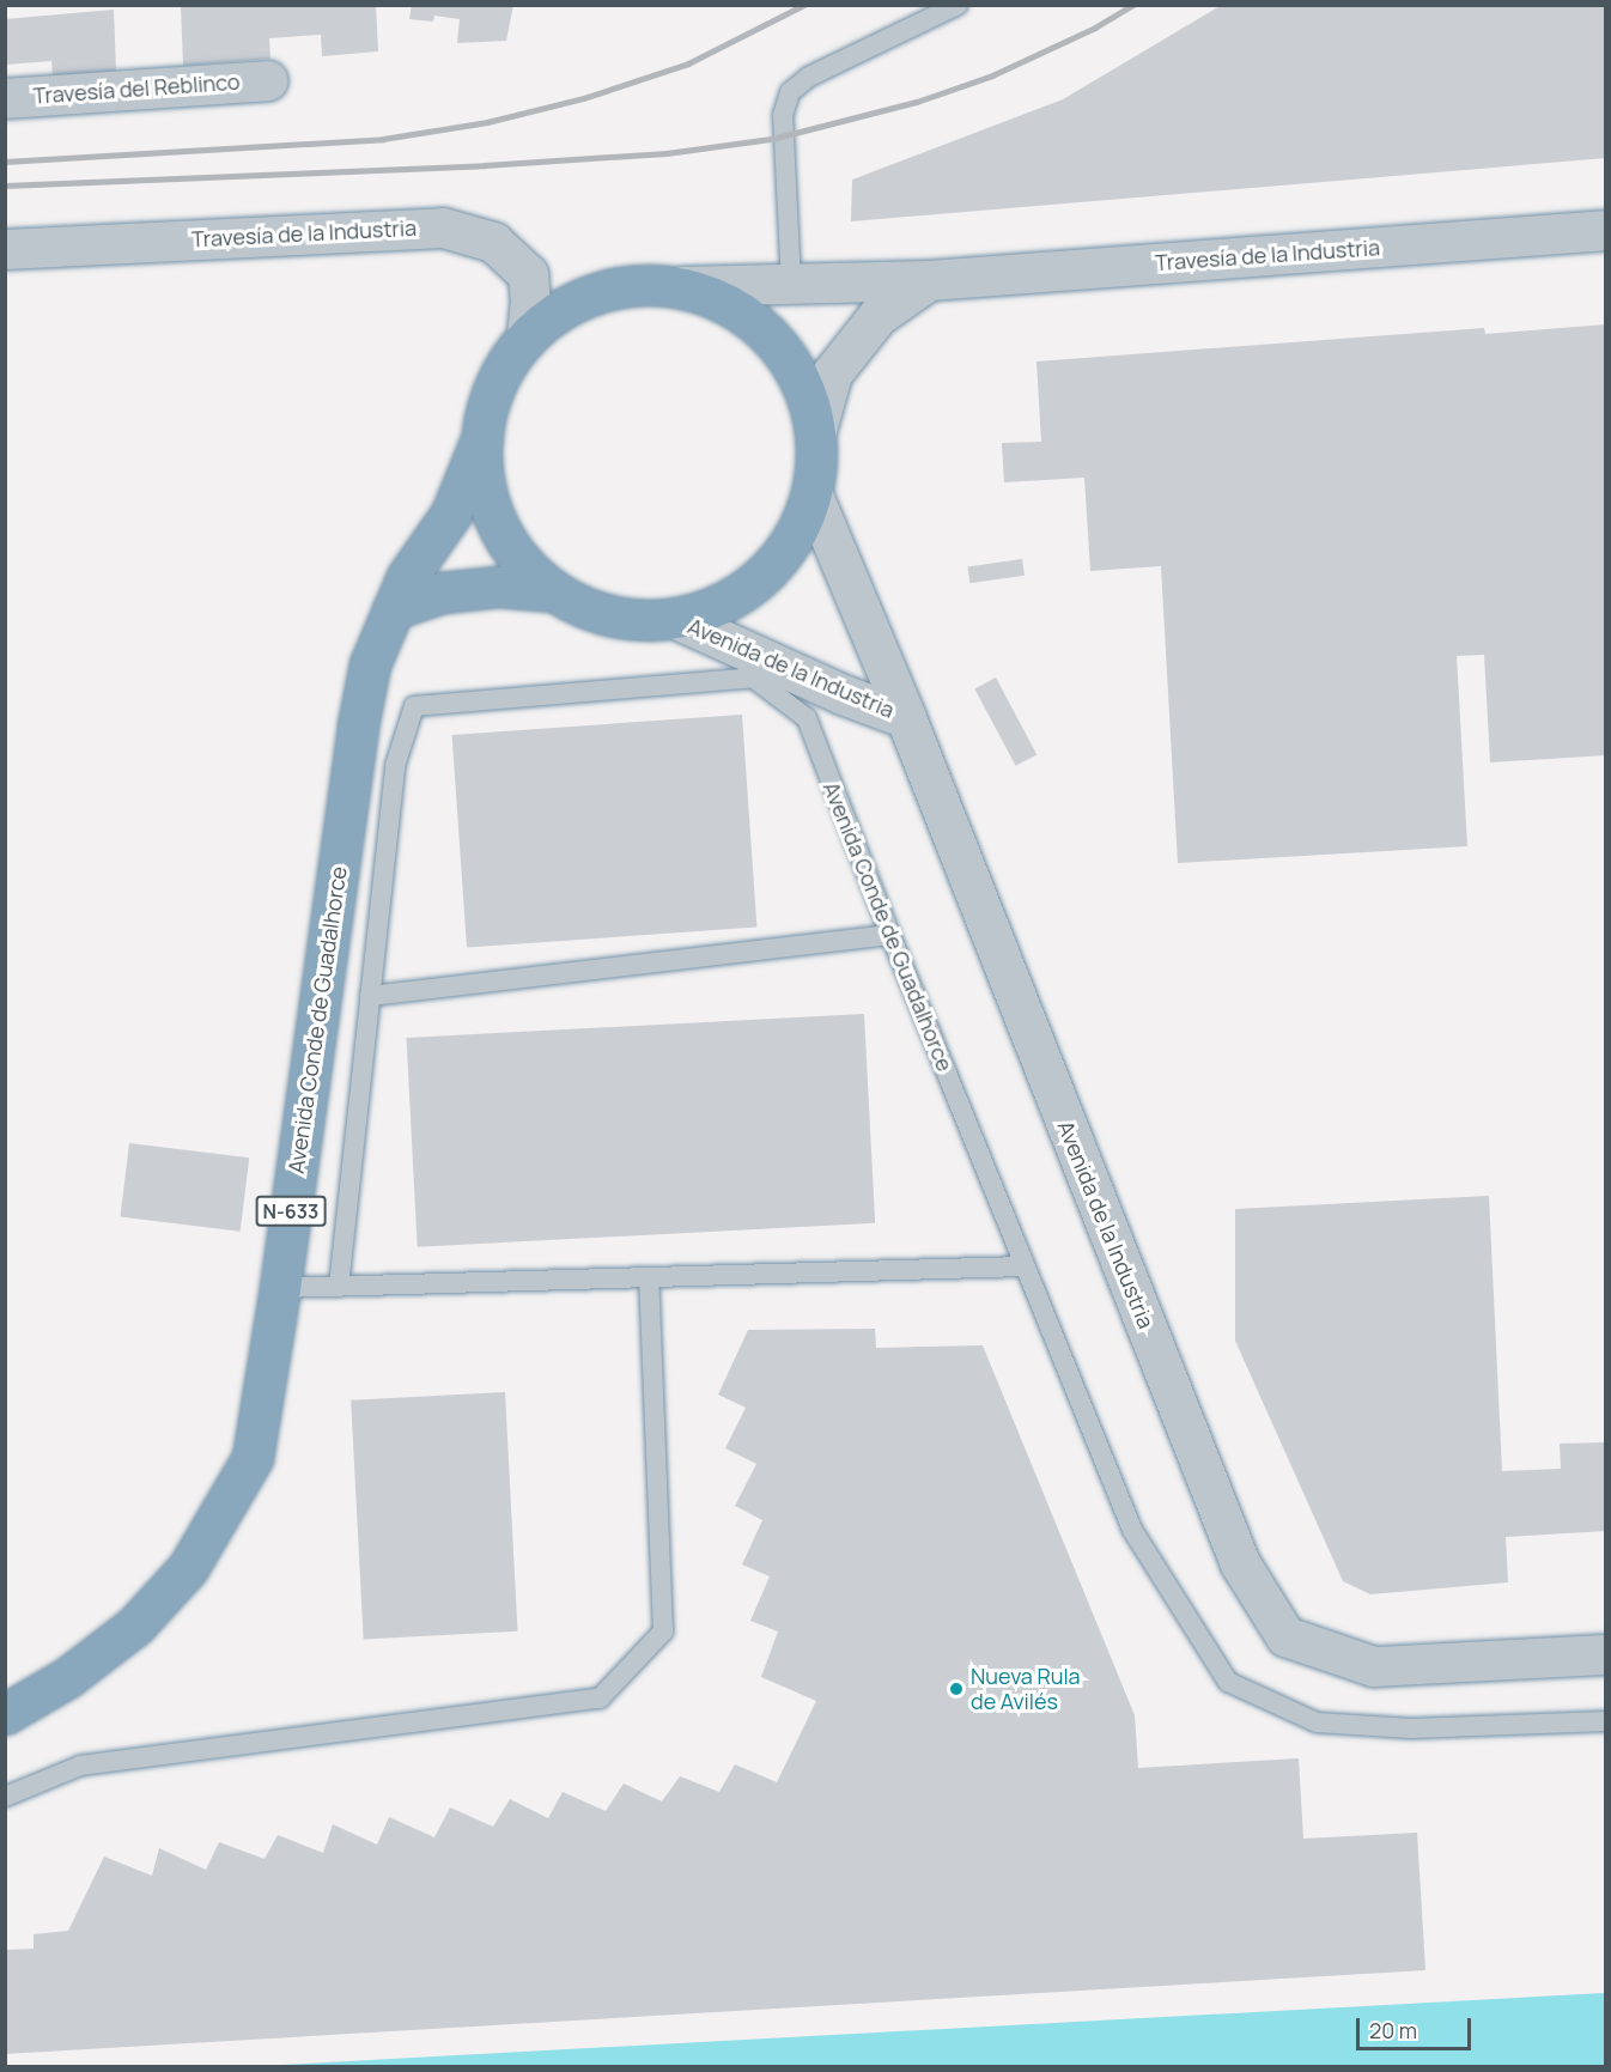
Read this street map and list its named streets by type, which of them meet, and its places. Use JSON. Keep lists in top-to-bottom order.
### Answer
{
  "streets": {
    "highway": ["Travesía de la Industria", "Avenida Conde de Guadalhorce", "N-633"],
    "street": ["Travesía del Reblinco", "Avenida de la Industria"]
  },
  "crossings": [
    ["Travesía de la Industria", "Avenida de la Industria"],
    ["Travesía de la Industria", "Avenida Conde de Guadalhorce"]
  ],
  "places": ["Nueva Rula de Avilés"],
  "scale_bar": "20 m"
}
